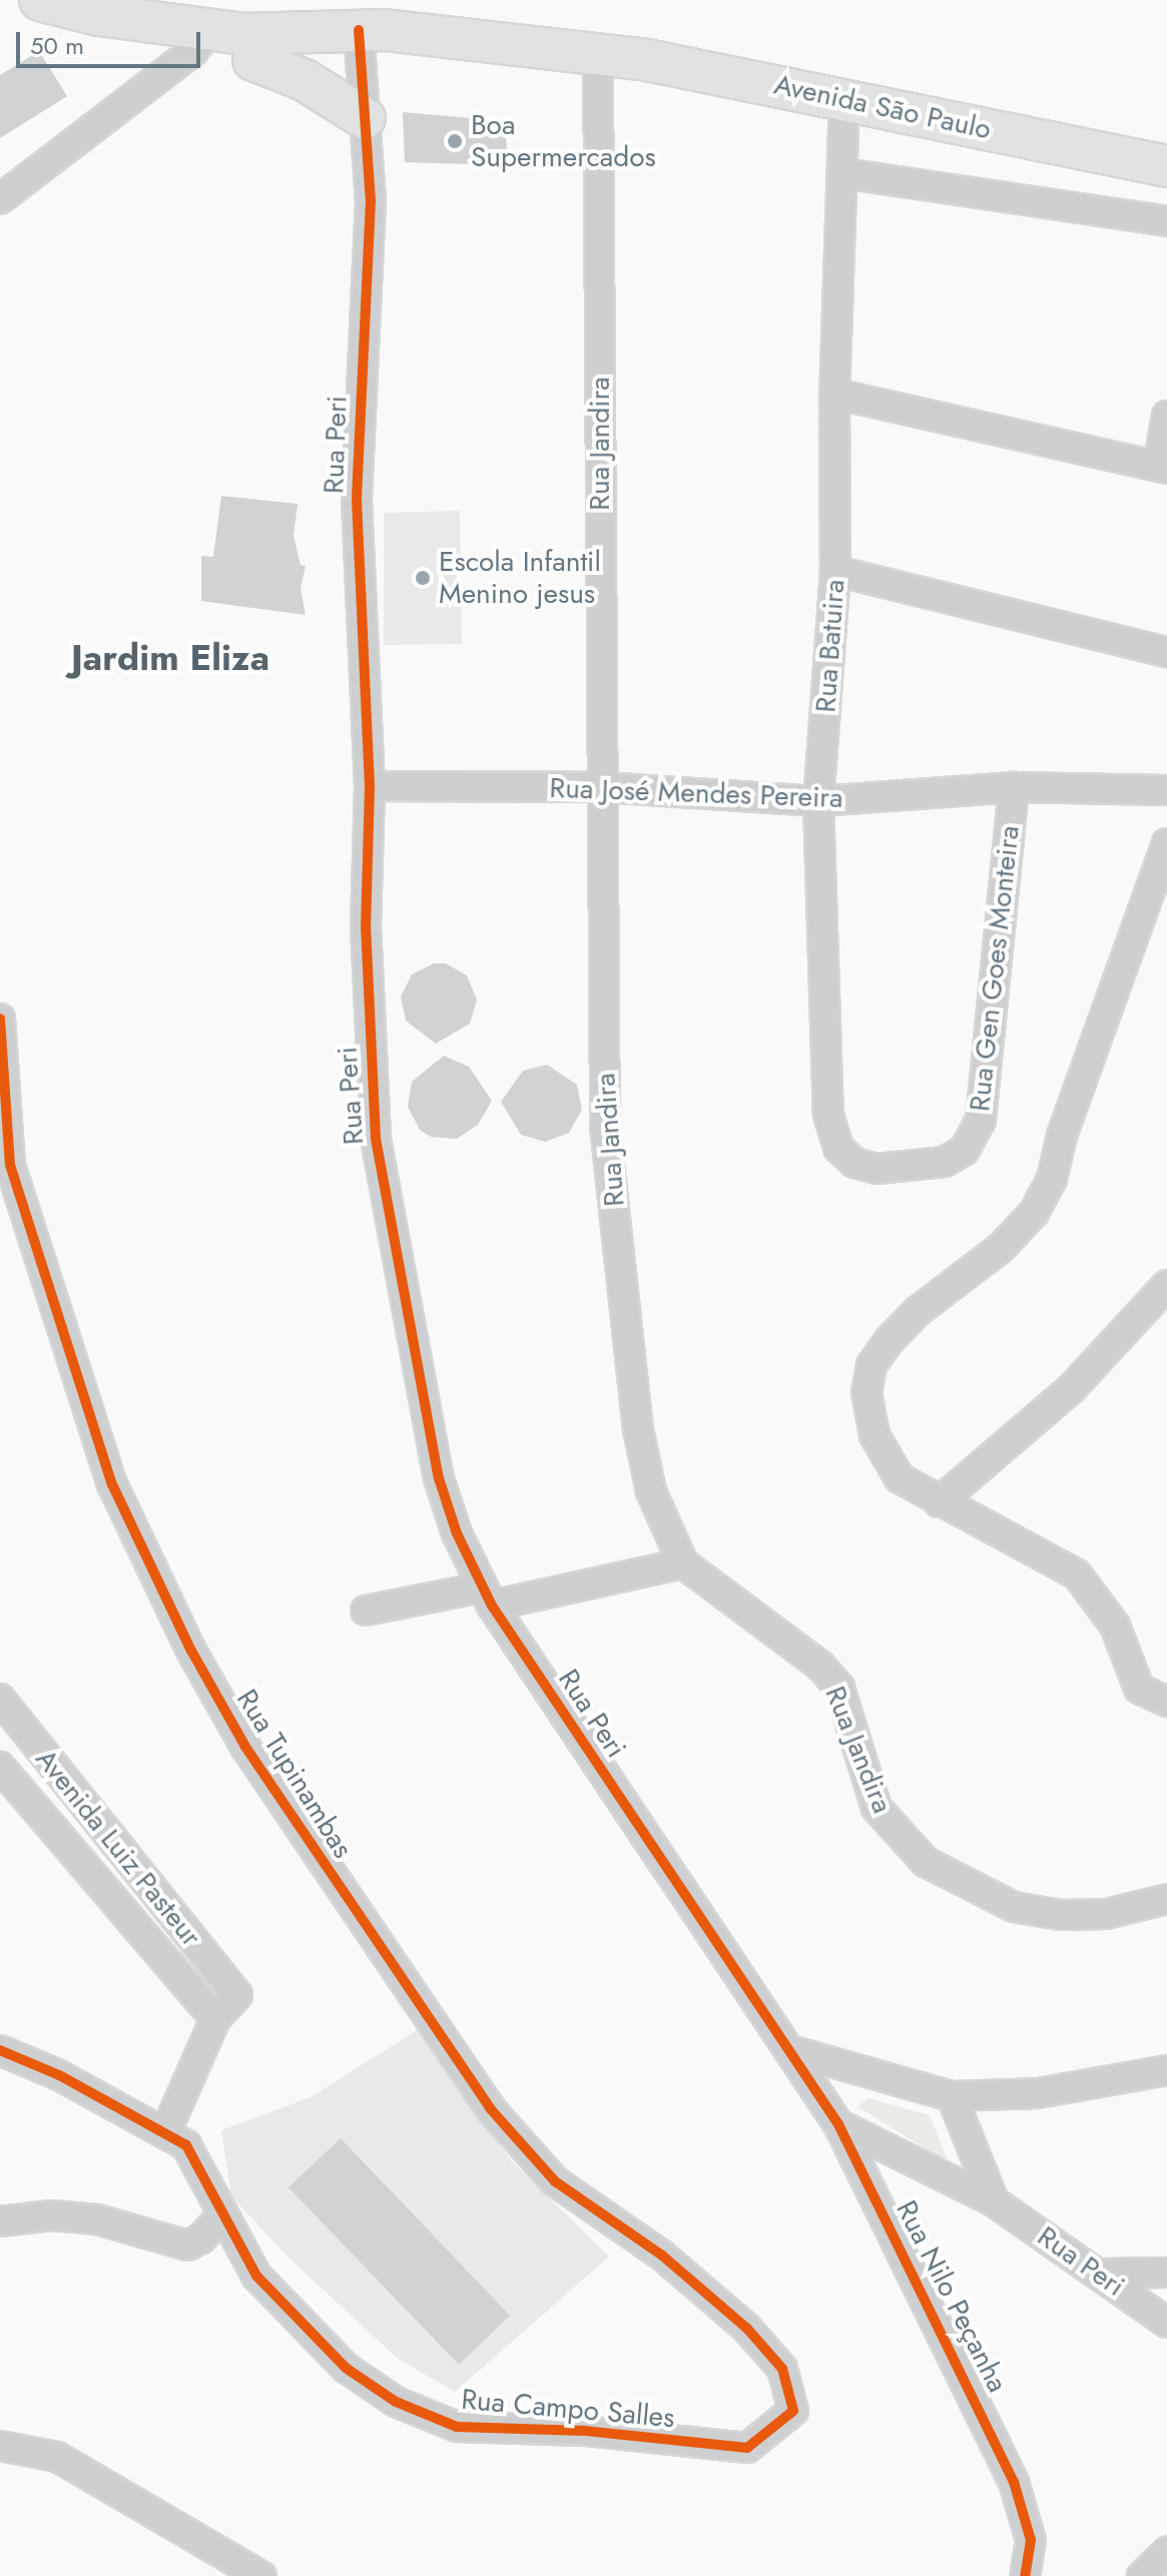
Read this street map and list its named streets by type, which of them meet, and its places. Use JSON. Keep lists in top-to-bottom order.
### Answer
{
  "streets": {
    "main road": ["Avenida São Paulo"],
    "street": [
      "Rua Jandira",
      "Rua Peri",
      "Rua Batuira",
      "Rua José Mendes Pereira",
      "Rua Gen Goes Monteira",
      "Rua Tupinambas",
      "Avenida Luiz Pasteur",
      "Rua Nilo Peçanha",
      "Rua Campo Salles"
    ]
  },
  "crossings": [
    ["Avenida São Paulo", "Rua Jandira"],
    ["Avenida São Paulo", "Rua Peri"],
    ["Avenida São Paulo", "Rua Batuira"],
    ["Rua Jandira", "Rua José Mendes Pereira"],
    ["Rua Peri", "Rua José Mendes Pereira"],
    ["Rua Peri", "Rua Nilo Peçanha"],
    ["Rua Batuira", "Rua José Mendes Pereira"],
    ["Rua Batuira", "Rua Gen Goes Monteira"],
    ["Rua José Mendes Pereira", "Rua Gen Goes Monteira"],
    ["Rua Tupinambas", "Rua Campo Salles"]
  ],
  "districts": ["Jardim Eliza"],
  "places": ["Boa Supermercados", "Escola Infantil Menino jesus"],
  "scale_bar": "50 m"
}
